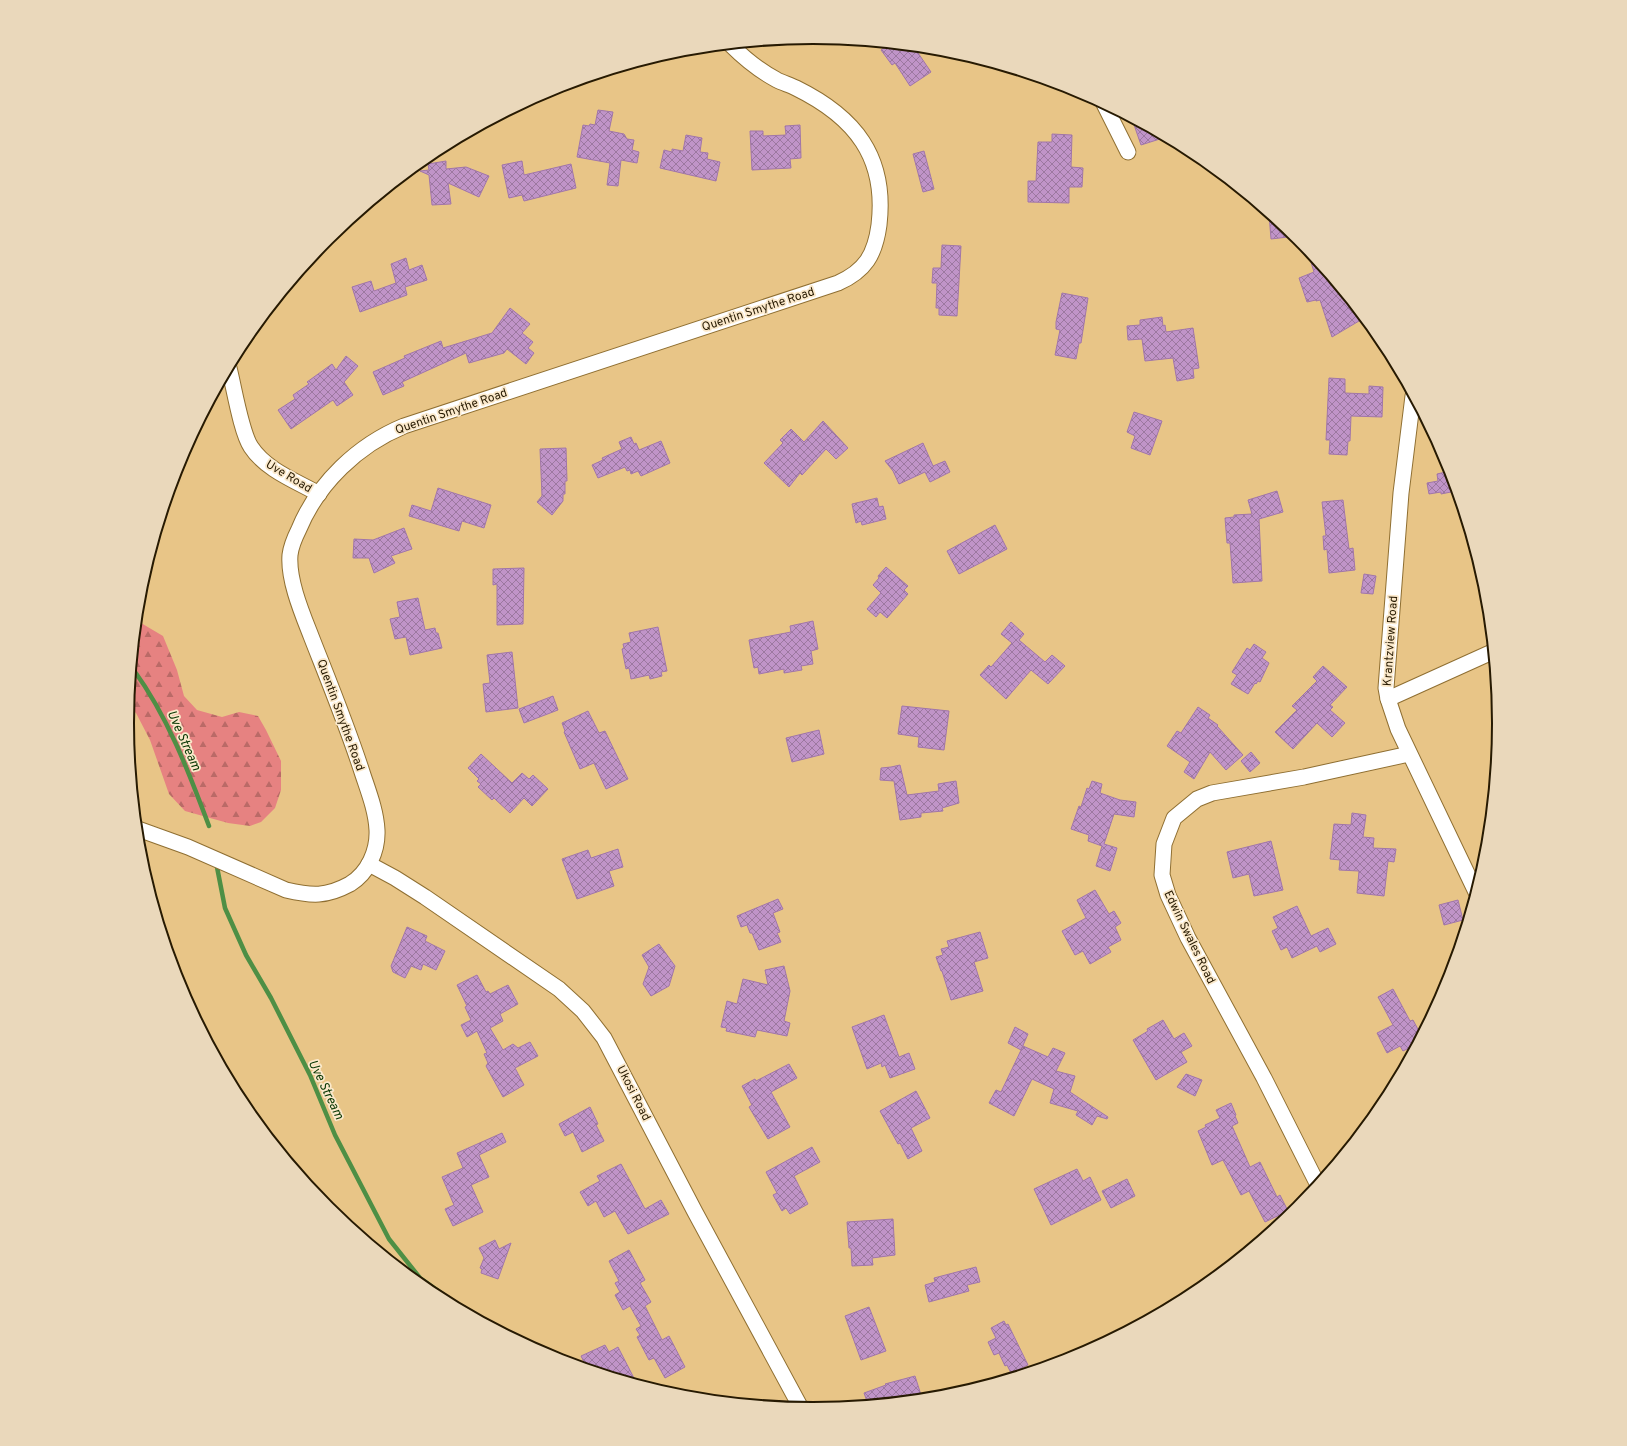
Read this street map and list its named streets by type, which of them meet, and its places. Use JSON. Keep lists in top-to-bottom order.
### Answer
{
  "streets": {
    "street": [
      "Quentin Smythe Road",
      "Uve Road",
      "Krantzview Road",
      "Edwin Swales Road",
      "Ukosi Road"
    ]
  },
  "crossings": [
    ["Quentin Smythe Road", "Uve Road"],
    ["Quentin Smythe Road", "Ukosi Road"],
    ["Krantzview Road", "Edwin Swales Road"]
  ],
  "water": ["Uve Stream"]
}
